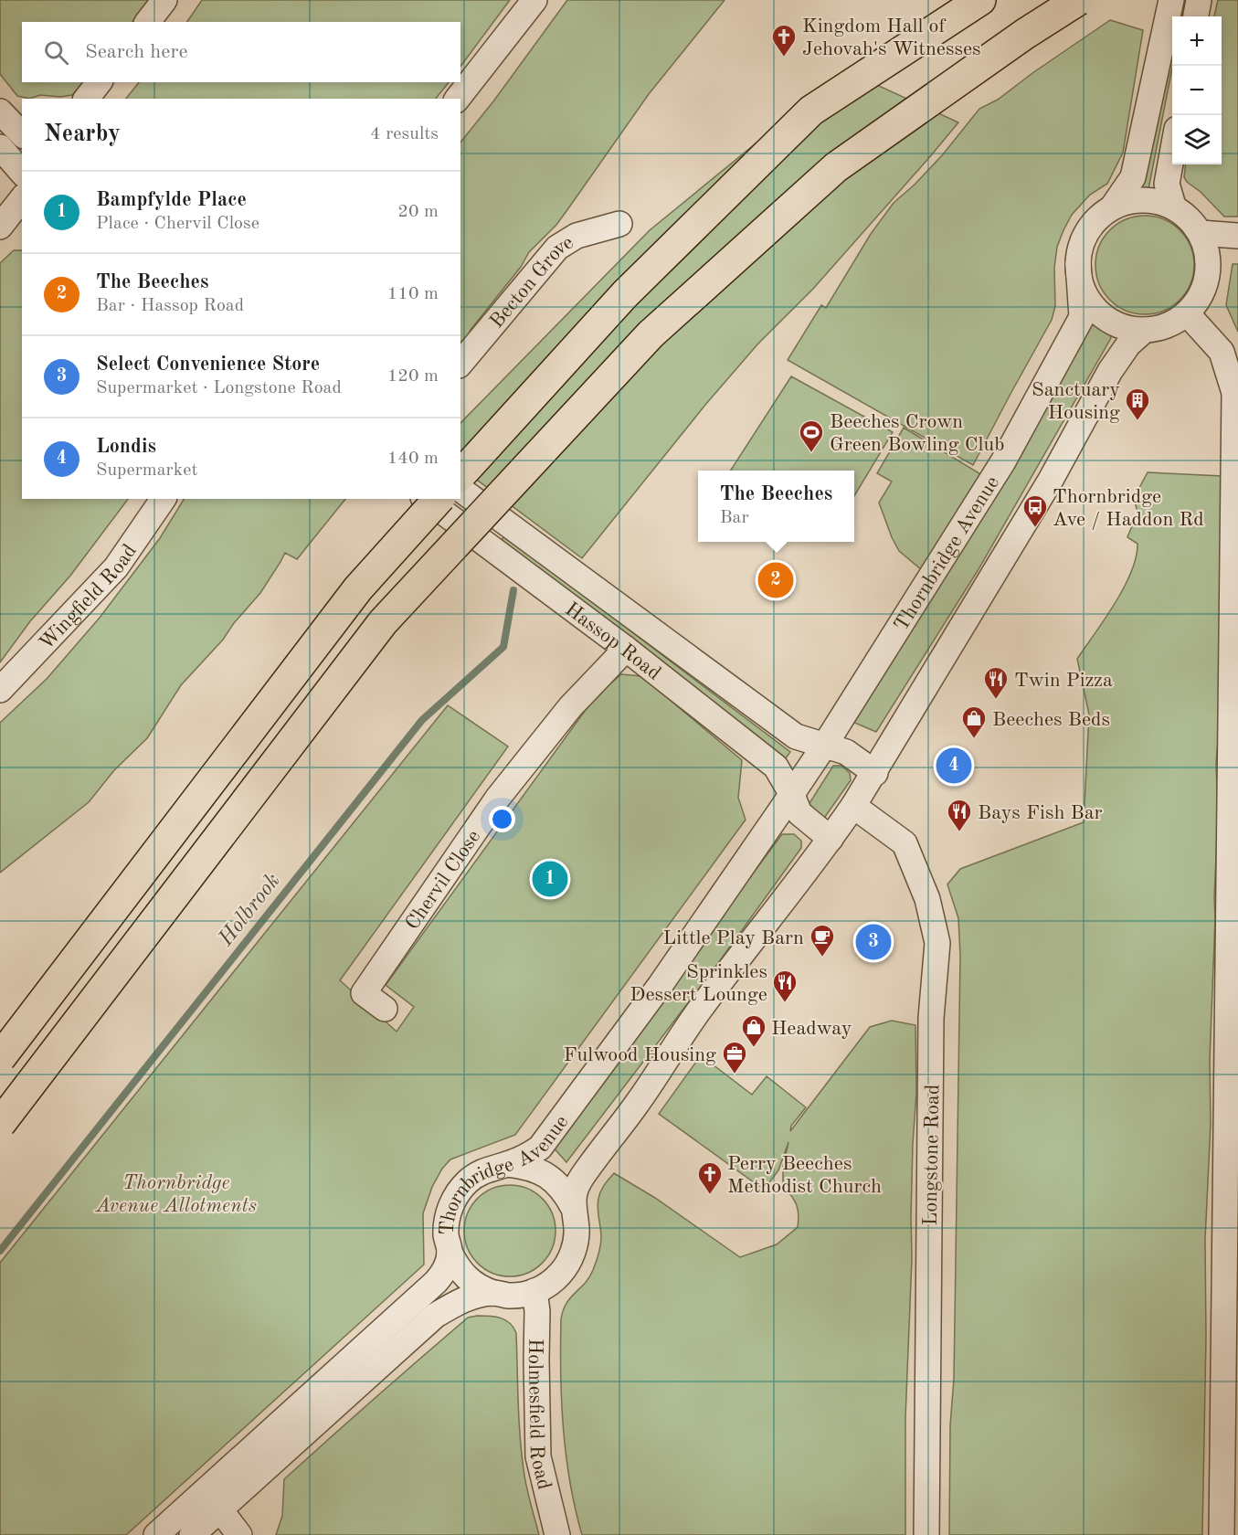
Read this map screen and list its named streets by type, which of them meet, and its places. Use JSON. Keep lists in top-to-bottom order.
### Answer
{
  "streets": {
    "street": [
      "Becton Grove",
      "Thornbridge Avenue",
      "Wingfield Road",
      "Hassop Road",
      "Chervil Close",
      "Longstone Road",
      "Holmesfield Road"
    ]
  },
  "crossings": [
    ["Thornbridge Avenue", "Hassop Road"],
    ["Thornbridge Avenue", "Longstone Road"],
    ["Thornbridge Avenue", "Holmesfield Road"],
    ["Hassop Road", "Chervil Close"]
  ],
  "water": ["Holbrook"],
  "parks": ["Thornbridge Avenue Allotments"],
  "places": {
    "church": ["Kingdom Hall of Jehovah's Witnesses", "Perry Beeches Methodist Church"],
    "building": ["Sanctuary Housing"],
    "sports": ["Beeches Crown Green Bowling Club"],
    "bus stop": ["Thornbridge Ave / Haddon Rd"],
    "restaurant": ["Twin Pizza", "Bays Fish Bar", "Sprinkles Dessert Lounge"],
    "shop": ["Beeches Beds", "Headway"],
    "cafe": ["Little Play Barn"],
    "office": ["Fulwood Housing"]
  },
  "page": {
    "map_buttons": ["+", "−"],
    "search": "Search here",
    "heading": ["Nearby", "4 results"],
    "list": [
      {
        "mark": "1",
        "name": "Bampfylde Place",
        "note": "Place · Chervil Close",
        "value": "20 m"
      },
      {
        "mark": "2",
        "name": "The Beeches",
        "note": "Bar · Hassop Road",
        "value": "110 m"
      },
      {
        "mark": "3",
        "name": "Select Convenience Store",
        "note": "Supermarket · Longstone Road",
        "value": "120 m"
      },
      {
        "mark": "4",
        "name": "Londis",
        "note": "Supermarket",
        "value": "140 m"
      }
    ],
    "popup": ["The Beeches", "Bar"],
    "pins": [
      "2",
      "4",
      "1",
      "3"
    ]
  }
}
